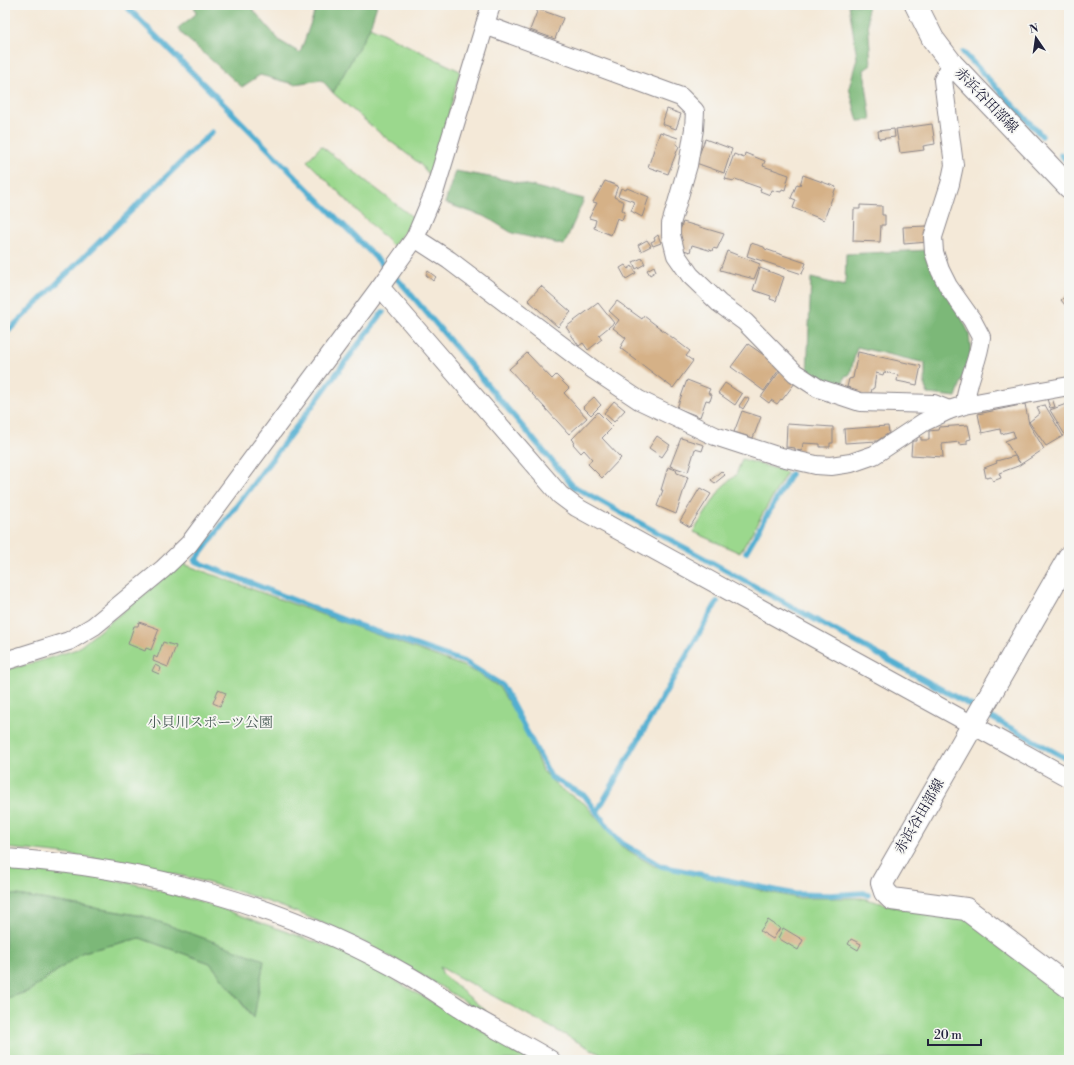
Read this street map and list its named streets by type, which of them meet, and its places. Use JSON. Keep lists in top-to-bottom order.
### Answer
{
  "streets": {
    "main road": ["赤浜谷田部線"]
  },
  "parks": ["小貝川スポーツ公園"],
  "scale_bar": "20 m",
  "north": "top"
}
